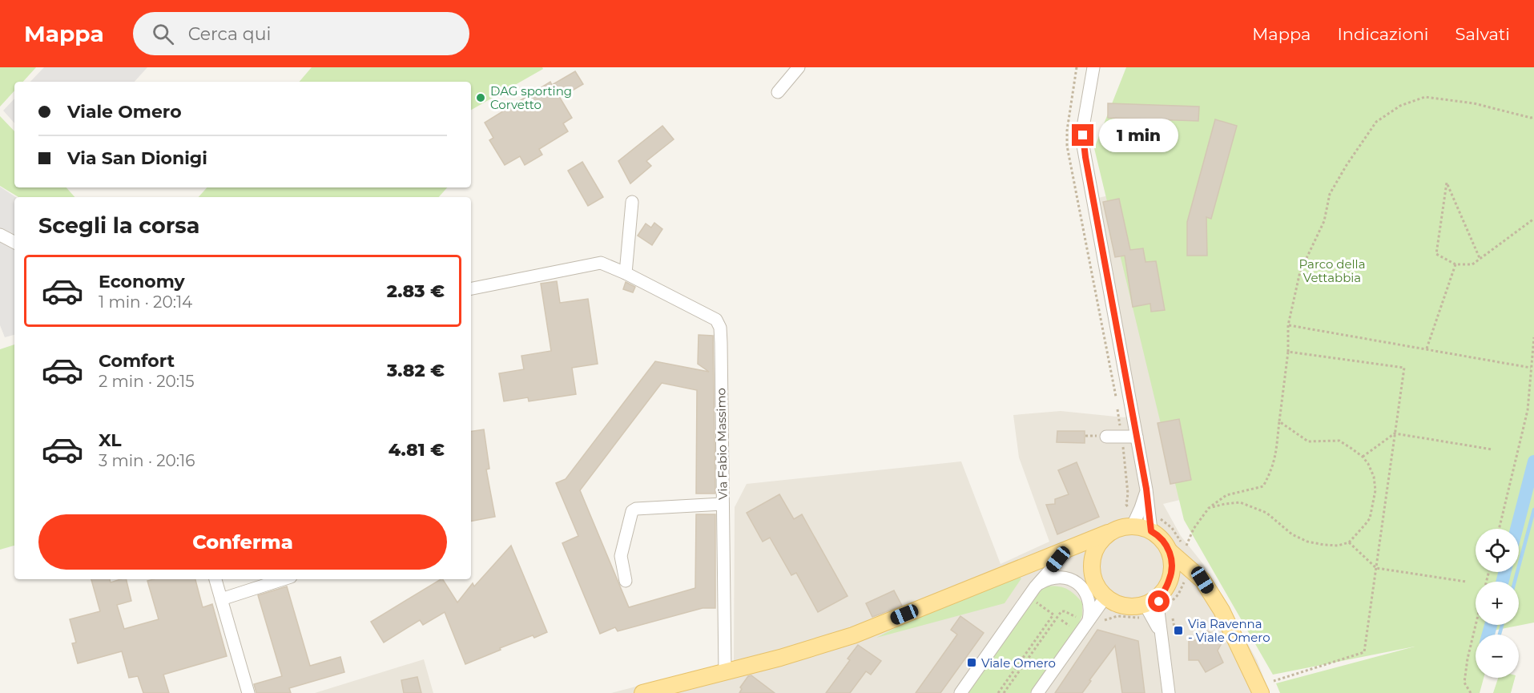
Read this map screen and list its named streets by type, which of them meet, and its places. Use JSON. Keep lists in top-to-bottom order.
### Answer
{
  "streets": {
    "street": ["Via Fabio Massimo"]
  },
  "parks": ["Parco della Vettabbia"],
  "places": {
    "other": ["DAG sporting Corvetto"],
    "transit": ["Via Ravenna - Viale Omero", "Viale Omero"]
  },
  "page": {
    "header": "Mappa",
    "search": "Cerca qui",
    "nav": ["Mappa", "Indicazioni", "Salvati"],
    "banner": ["Viale Omero", "Via San Dionigi"],
    "bubble": "1 min",
    "heading": "Scegli la corsa",
    "list": [
      {
        "name": "Economy",
        "note": "1 min · 20:14",
        "value": "2.83 €"
      },
      {
        "name": "Comfort",
        "note": "2 min · 20:15",
        "value": "3.82 €"
      },
      {
        "name": "XL",
        "note": "3 min · 20:16",
        "value": "4.81 €"
      }
    ],
    "buttons": "Conferma",
    "map_buttons": ["+", "−"]
  }
}
